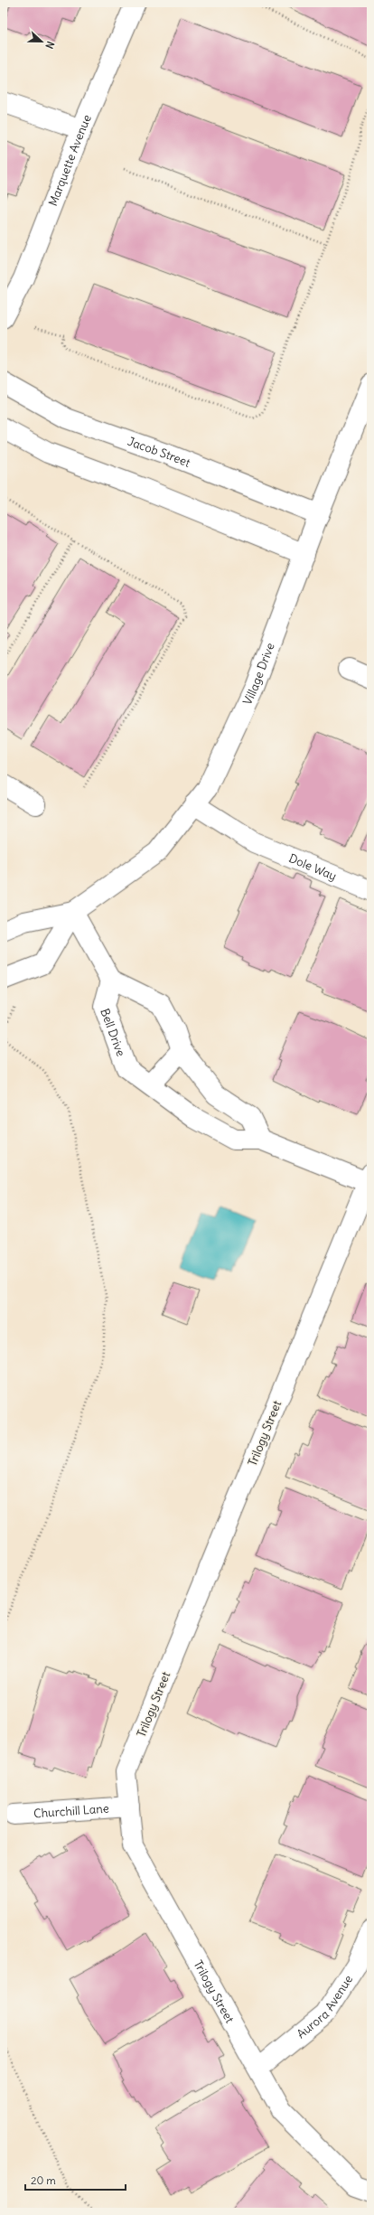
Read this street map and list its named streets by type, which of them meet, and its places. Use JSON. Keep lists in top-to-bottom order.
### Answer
{
  "streets": {
    "street": [
      "Marquette Avenue",
      "Jacob Street",
      "Village Drive",
      "Dole Way",
      "Bell Drive",
      "Trilogy Street",
      "Churchill Lane",
      "Aurora Avenue"
    ]
  },
  "crossings": [
    ["Jacob Street", "Village Drive"],
    ["Village Drive", "Dole Way"],
    ["Bell Drive", "Trilogy Street"],
    ["Trilogy Street", "Churchill Lane"],
    ["Trilogy Street", "Aurora Avenue"]
  ],
  "scale_bar": "20 m",
  "north": "right"
}
